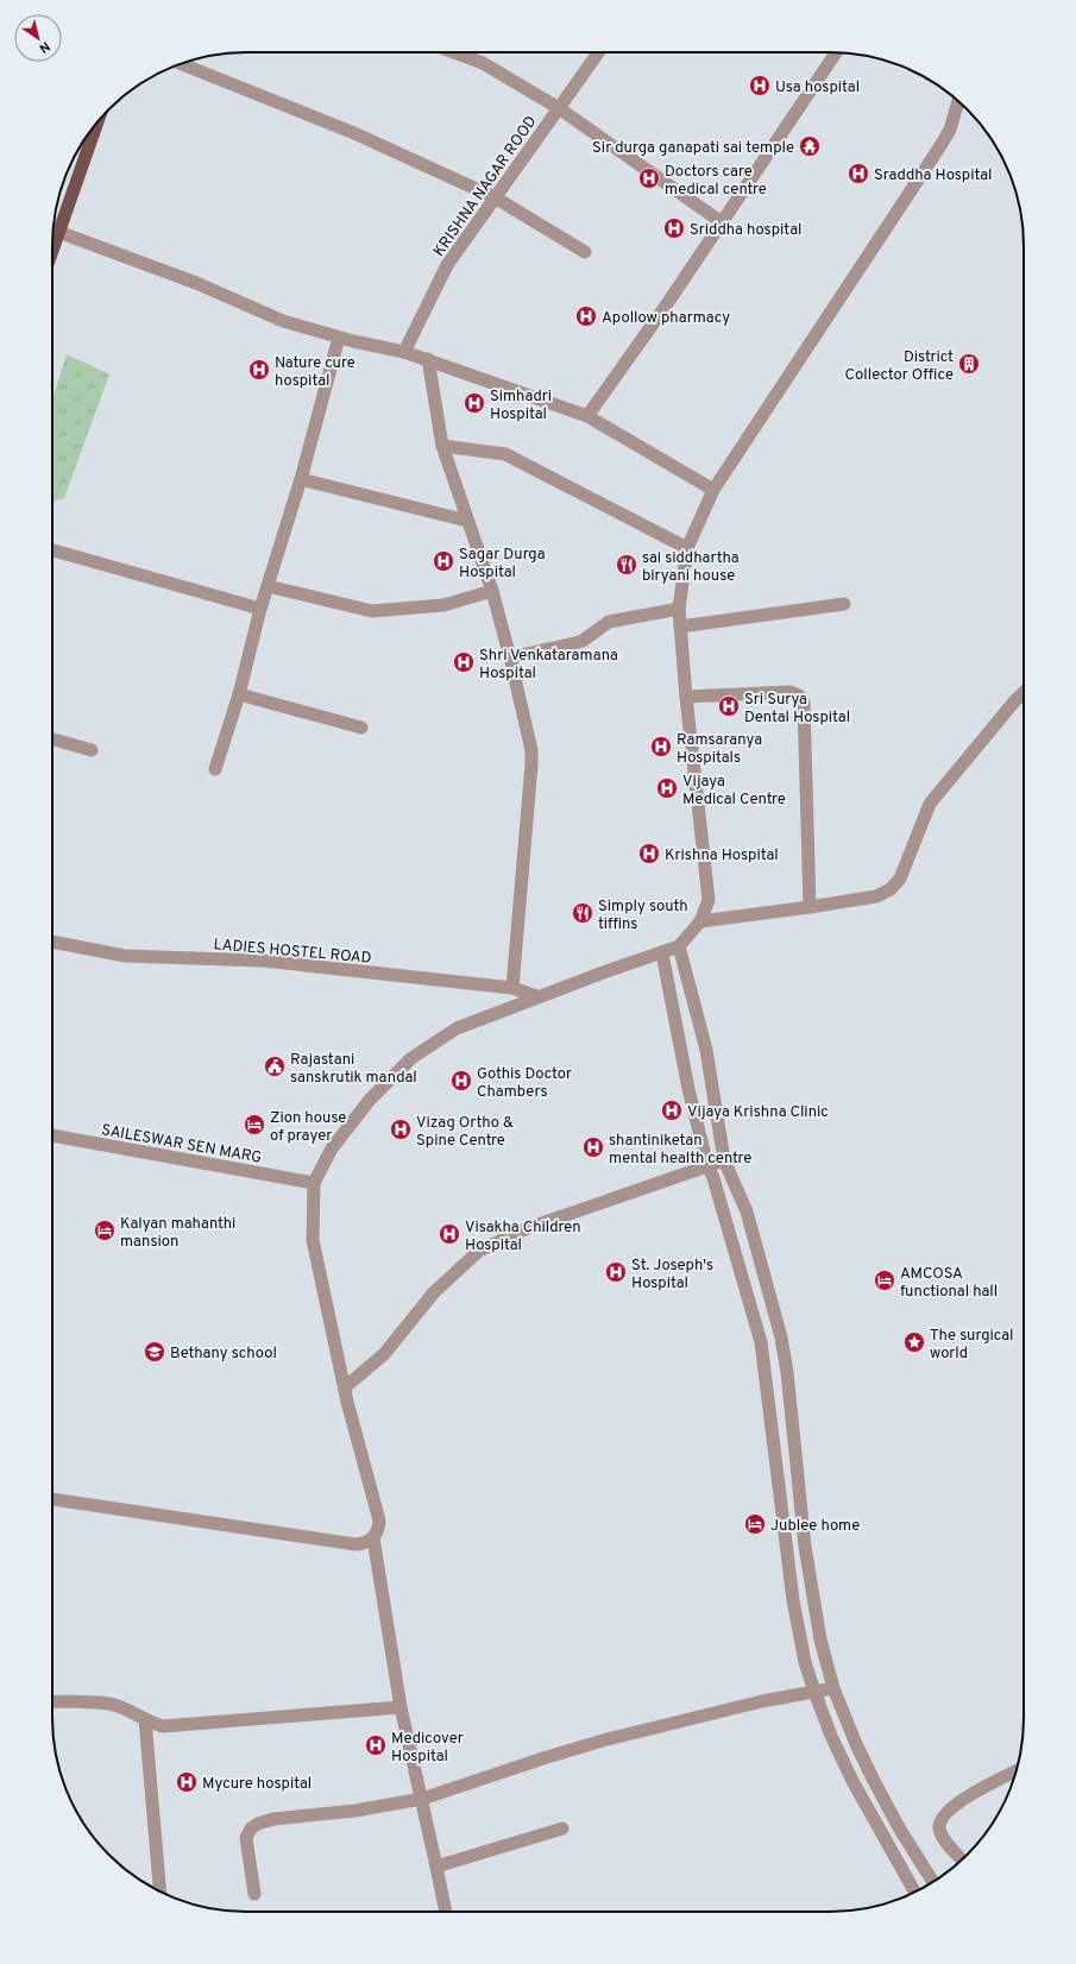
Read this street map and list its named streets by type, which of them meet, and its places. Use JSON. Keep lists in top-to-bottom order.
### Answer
{
  "streets": {
    "street": ["KRISHNA NAGAR ROOD", "LADIES HOSTEL ROAD", "SAILESWAR SEN MARG"]
  },
  "places": {
    "hospital": [
      "Usa hospital",
      "Sraddha Hospital",
      "Doctors care medical centre",
      "Sriddha hospital",
      "Apollow pharmacy",
      "Nature cure hospital",
      "Simhadri Hospital",
      "Sagar Durga Hospital",
      "Shri Venkataramana Hospital",
      "Sri Surya Dental Hospital",
      "Ramsaranya Hospitals",
      "Vijaya Medical Centre",
      "Krishna Hospital",
      "Gothis Doctor Chambers",
      "Vijaya Krishna Clinic",
      "Vizag Ortho & Spine Centre",
      "shantiniketan mental health centre",
      "Visakha Children Hospital",
      "St. Joseph's Hospital",
      "Medicover Hospital",
      "Mycure hospital"
    ],
    "temple": ["Sir durga ganapati sai temple"],
    "building": ["District Collector Office"],
    "restaurant": ["sai siddhartha biryani house", "Simply south tiffins"],
    "public building": ["Rajastani sanskrutik mandal"],
    "hotel": [
      "Zion house of prayer",
      "Kalyan mahanthi mansion",
      "AMCOSA functional hall",
      "Jublee home"
    ],
    "place": ["The surgical world"],
    "school or university": ["Bethany school"]
  },
  "north": "bottom right"
}
